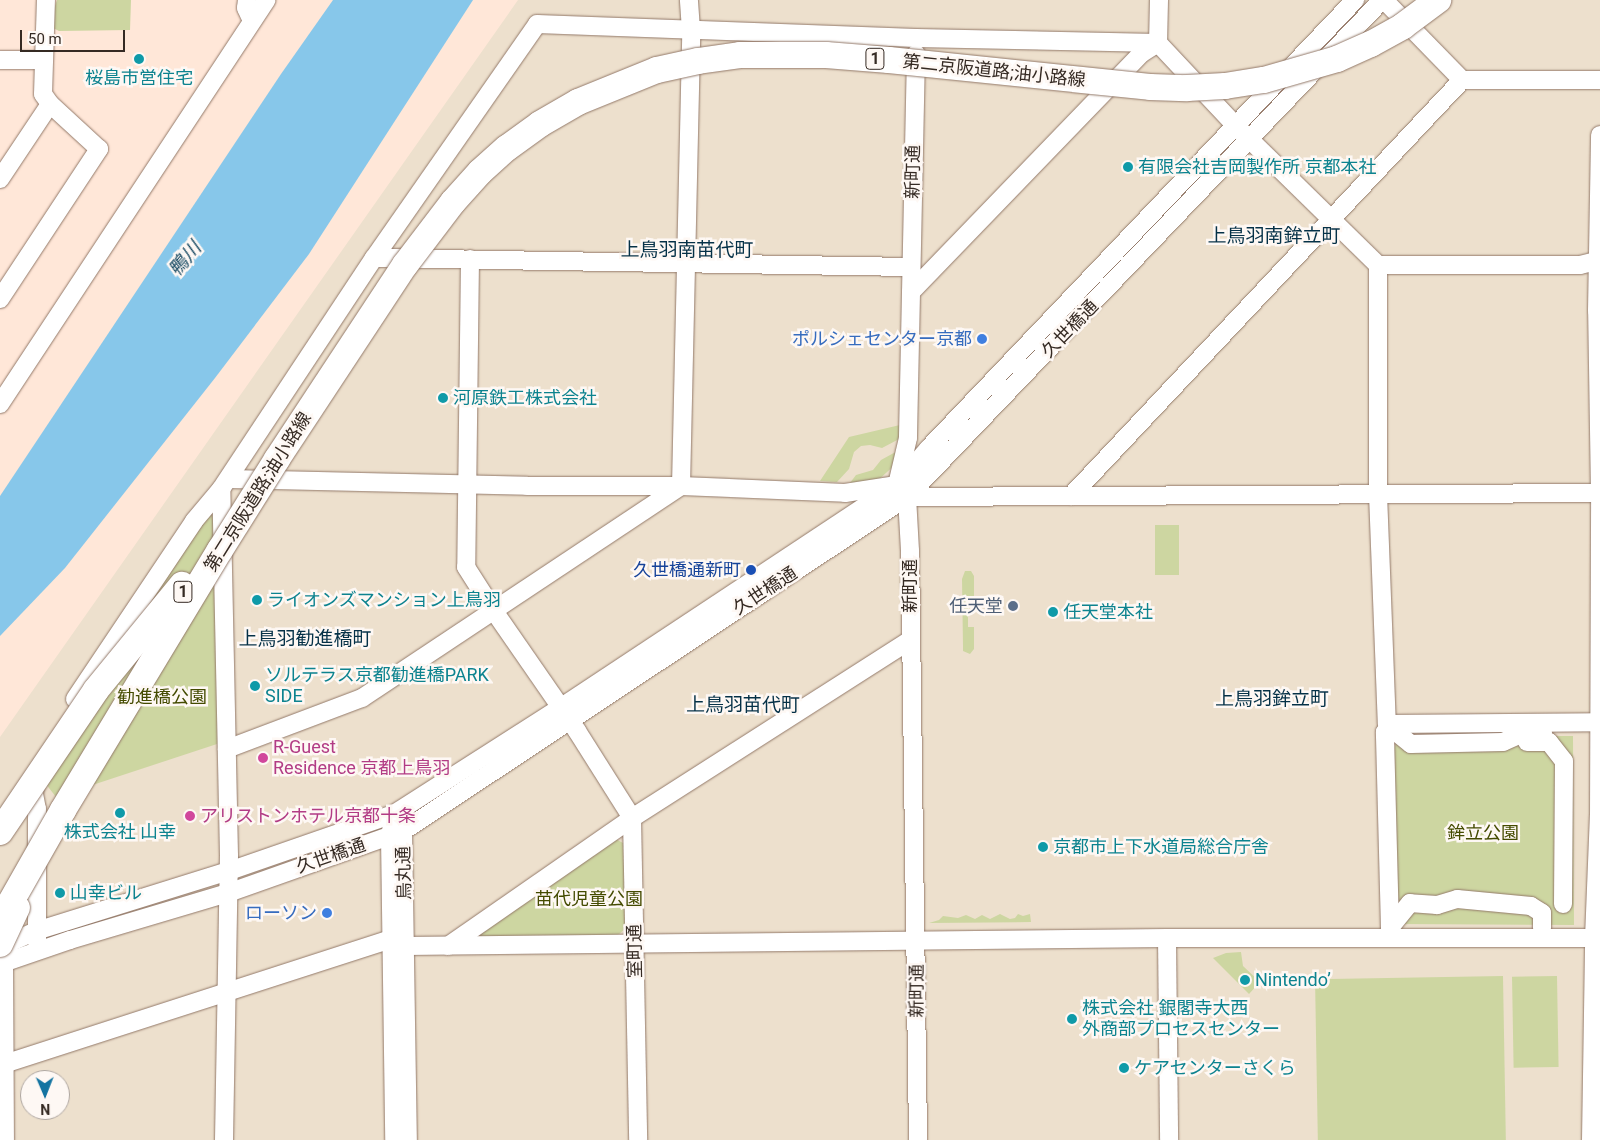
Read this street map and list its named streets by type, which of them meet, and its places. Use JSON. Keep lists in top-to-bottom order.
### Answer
{
  "streets": {
    "highway": ["1", "第二京阪道路;油小路線"],
    "street": [
      "新町通",
      "久世橋通",
      "烏丸通",
      "室町通"
    ]
  },
  "crossings": [
    ["新町通", "久世橋通"],
    ["久世橋通", "烏丸通"]
  ],
  "districts": [
    "上鳥羽南鉾立町",
    "上鳥羽南苗代町",
    "上鳥羽勧進橋町",
    "上鳥羽鉾立町",
    "上鳥羽苗代町"
  ],
  "water": ["鴨川"],
  "parks": ["勧進橋公園", "鉾立公園", "苗代児童公園"],
  "places": [
    "桜島市営住宅",
    "有限会社吉岡製作所 京都本社",
    "ポルシェセンター京都",
    "河原鉄工株式会社",
    "久世橋通新町",
    "ライオンズマンション上鳥羽",
    "任天堂",
    "任天堂本社",
    "ソルテラス京都勧進橋PARK SIDE",
    "R-Guest Residence 京都上鳥羽",
    "株式会社 山幸",
    "アリストンホテル京都十条",
    "京都市上下水道局総合庁舎",
    "山幸ビル",
    "ローソン",
    "Nintendo’",
    "株式会社 銀閣寺大西 外商部プロセスセンター",
    "ケアセンターさくら"
  ],
  "scale_bar": "50 m",
  "north": "bottom"
}
